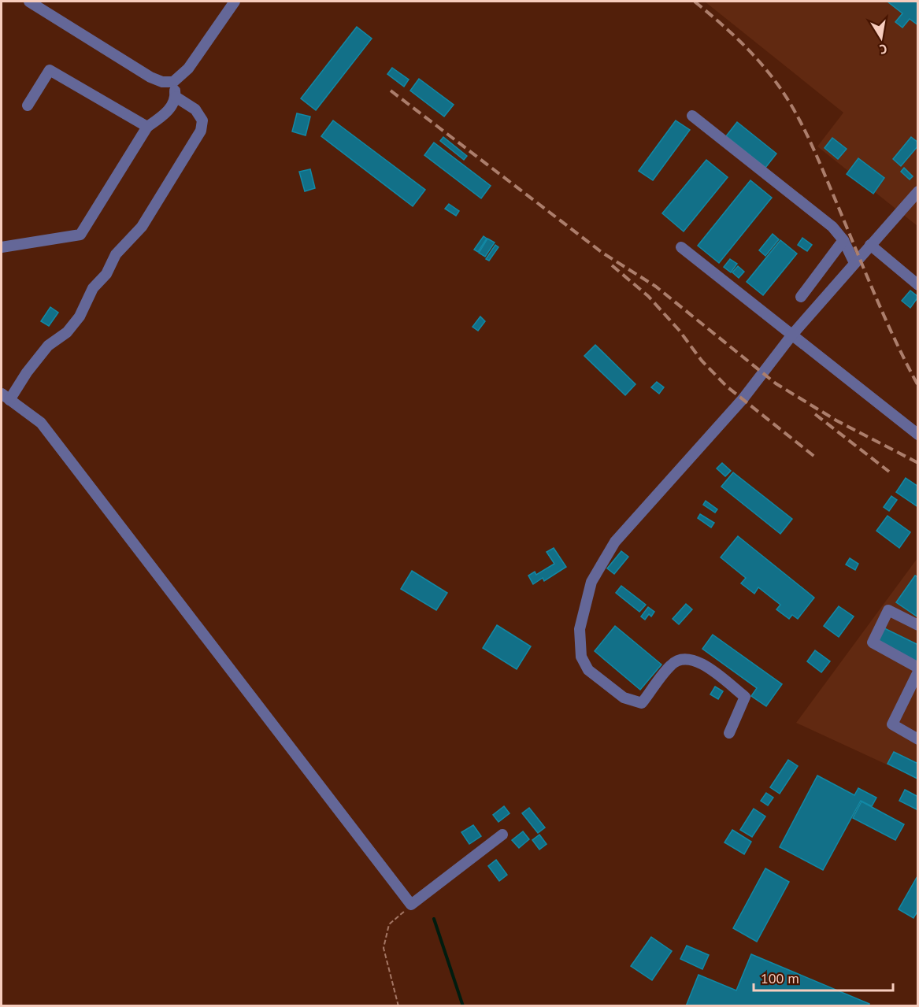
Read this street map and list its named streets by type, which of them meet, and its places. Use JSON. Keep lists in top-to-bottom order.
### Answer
{
  "scale_bar": "100 m",
  "north": "bottom"
}
